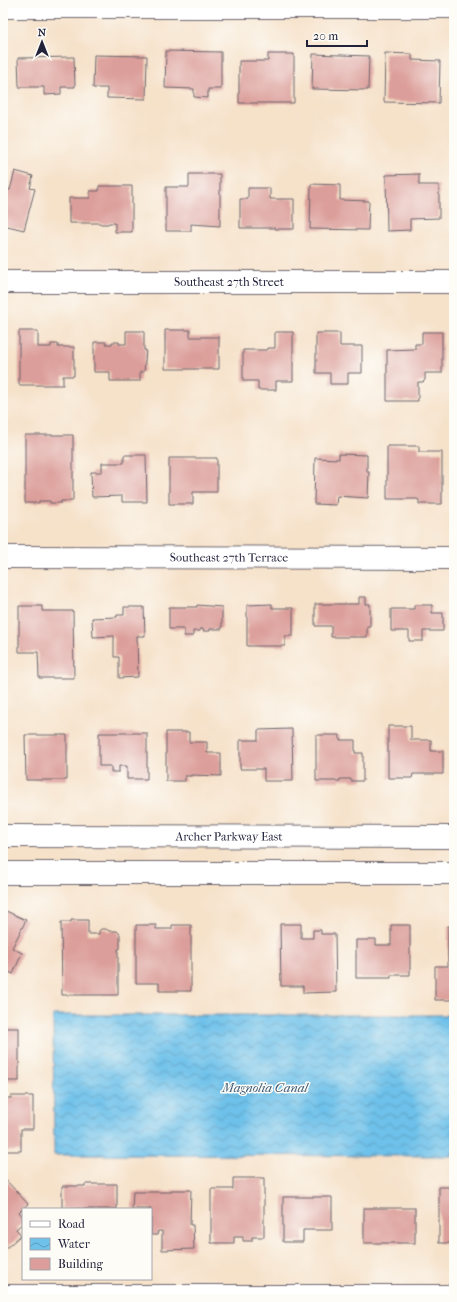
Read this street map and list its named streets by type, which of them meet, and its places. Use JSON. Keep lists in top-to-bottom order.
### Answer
{
  "streets": {
    "street": ["Southeast 27th Street", "Southeast 27th Terrace", "Archer Parkway East"]
  },
  "water": ["Magnolia Canal"],
  "legend": ["Road", "Water", "Building"],
  "scale_bar": "20 m",
  "north": "top"
}
